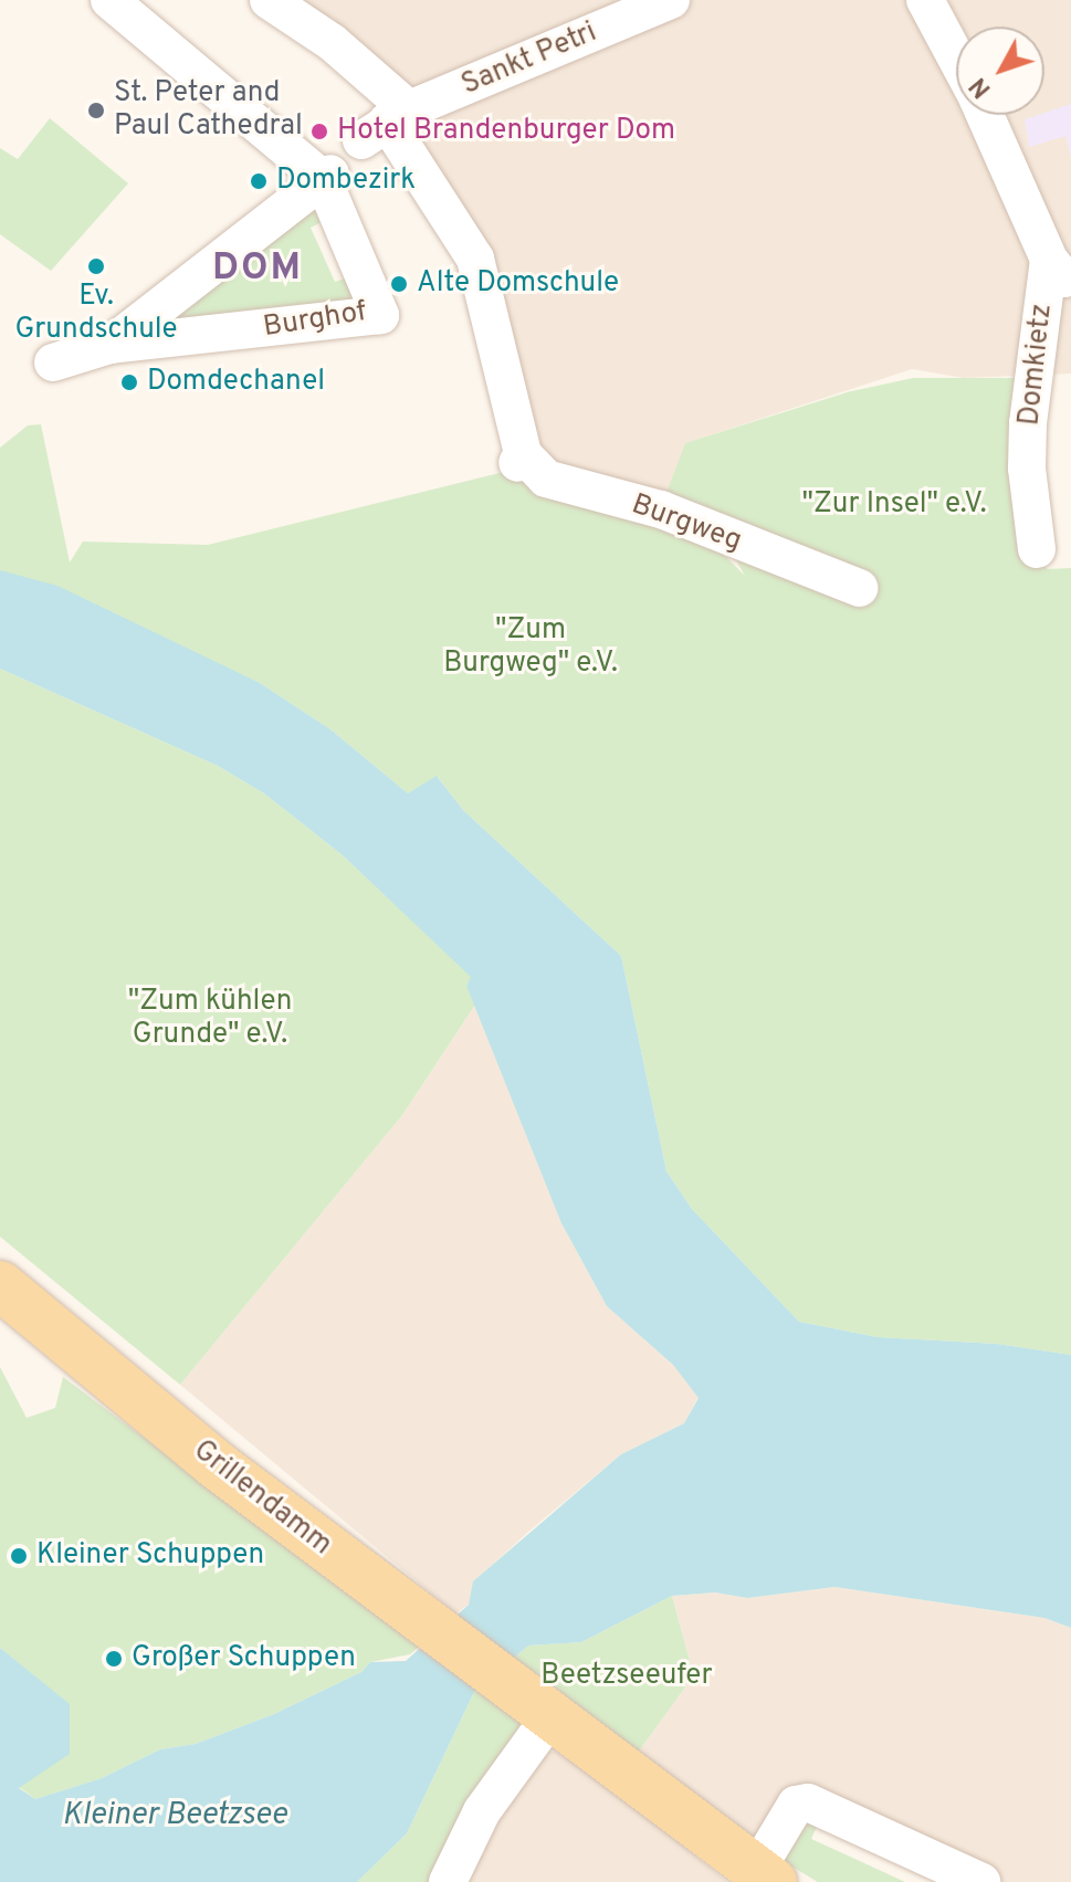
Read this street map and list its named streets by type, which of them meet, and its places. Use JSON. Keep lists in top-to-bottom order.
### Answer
{
  "streets": {
    "main road": ["Grillendamm"],
    "street": [
      "Sankt Petri",
      "Burghof",
      "Domkietz",
      "Burgweg"
    ]
  },
  "crossings": [
    ["Sankt Petri", "Burgweg"]
  ],
  "districts": ["DOM"],
  "water": ["Kleiner Beetzsee"],
  "parks": [
    "\"Zur Insel\" e.V.",
    "\"Zum Burgweg\" e.V.",
    "\"Zum kühlen Grunde\" e.V.",
    "Beetzseeufer"
  ],
  "places": [
    "St. Peter and Paul Cathedral",
    "Hotel Brandenburger Dom",
    "Dombezirk",
    "Ev. Grundschule",
    "Alte Domschule",
    "Domdechanel",
    "Kleiner Schuppen",
    "Großer Schuppen"
  ],
  "north": "bottom left"
}
